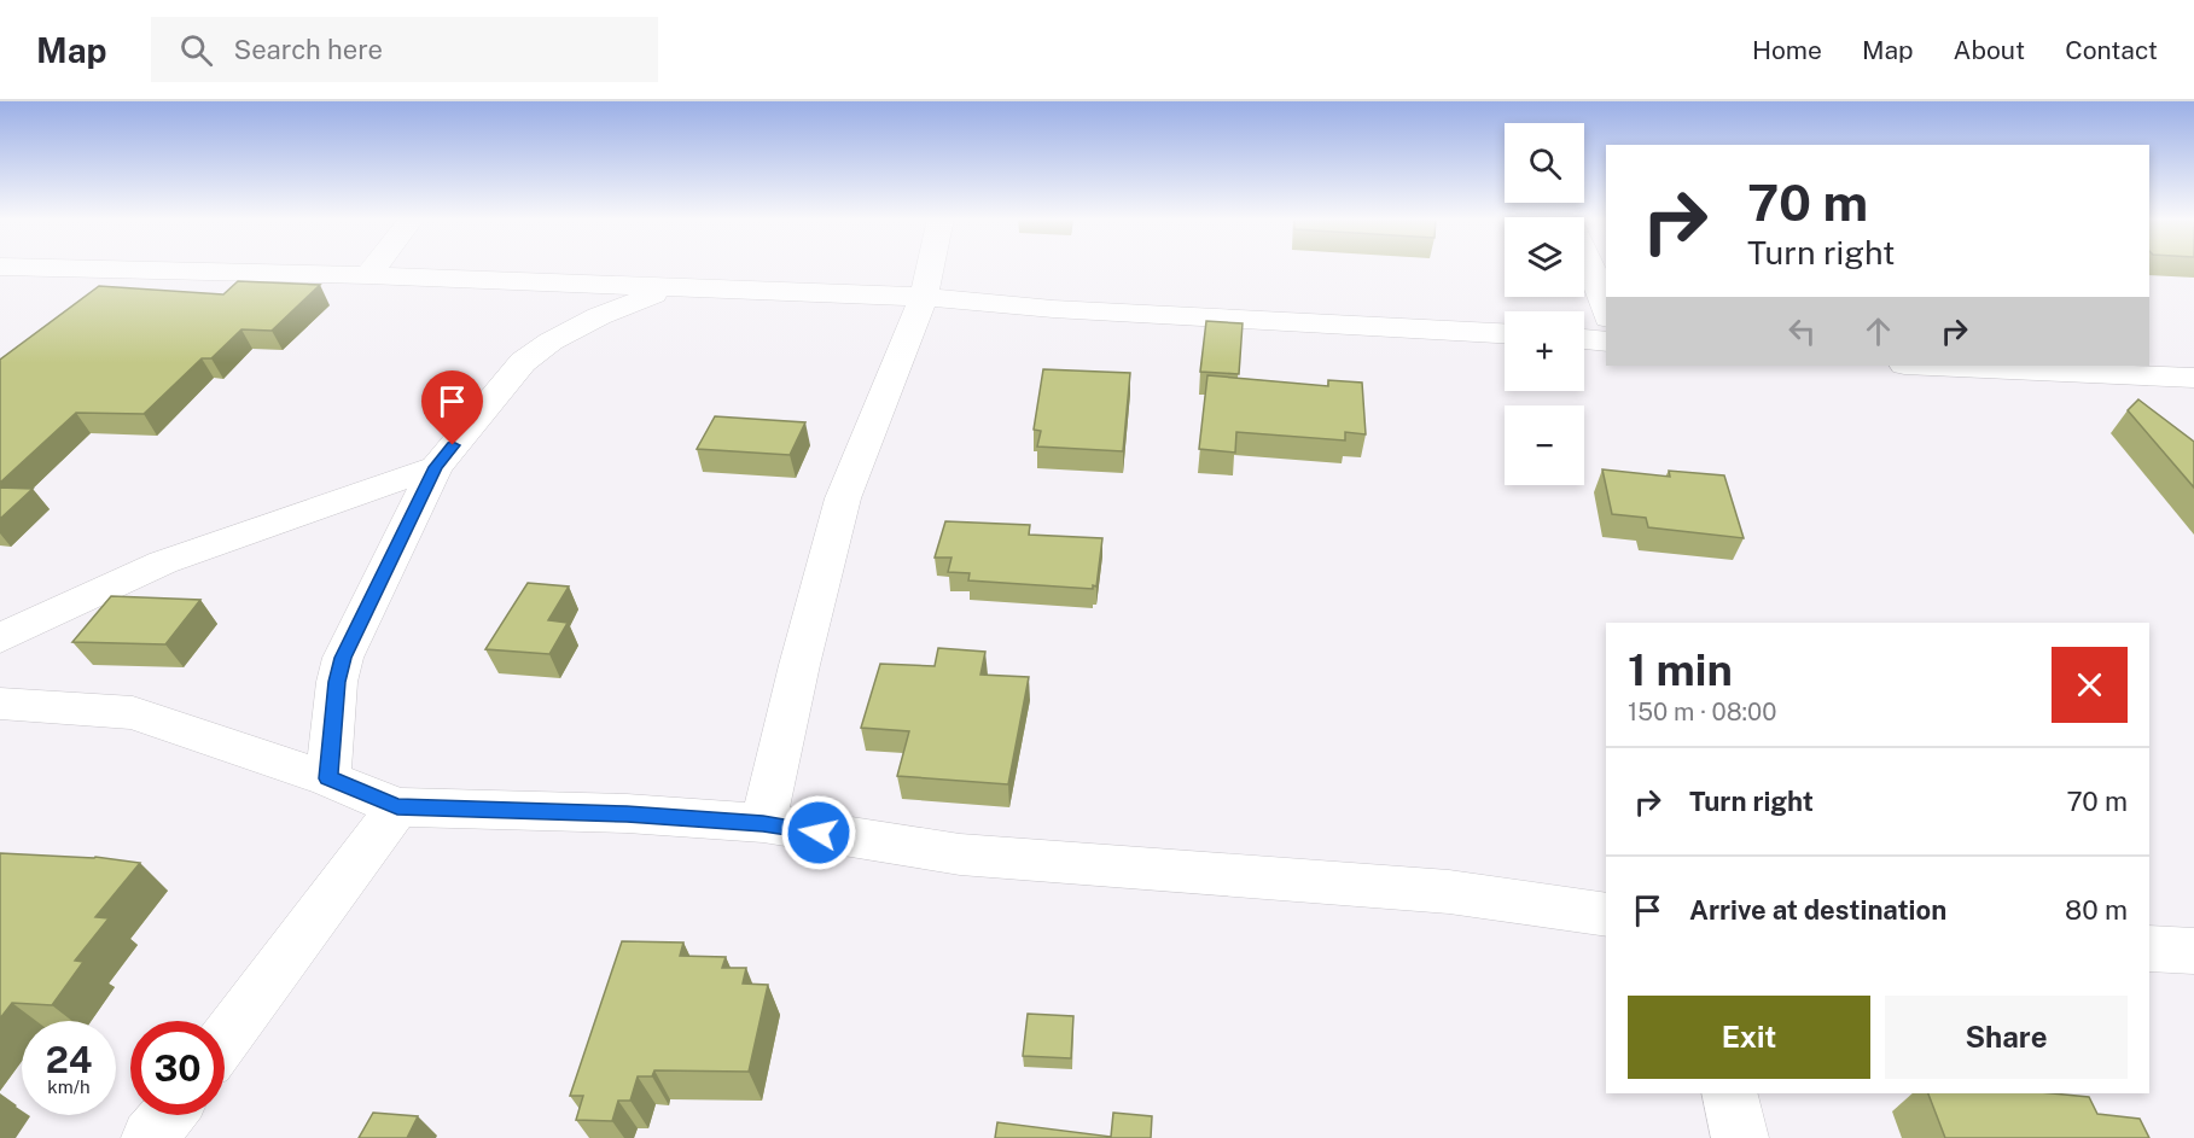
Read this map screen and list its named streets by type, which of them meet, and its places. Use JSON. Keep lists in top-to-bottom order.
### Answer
{
  "page": {
    "header": "Map",
    "search": "Search here",
    "nav": [
      "Home",
      "Map",
      "About",
      "Contact"
    ],
    "map_buttons": ["+", "−"],
    "turn": ["70 m", "Turn right"],
    "heading": ["1 min", "150 m · 08:00"],
    "list": [
      {
        "name": "Turn right",
        "value": "70 m"
      },
      {
        "name": "Arrive at destination",
        "value": "80 m"
      }
    ],
    "buttons": ["Exit", "Share"],
    "speed": "24 km/h",
    "limit": "30"
  }
}
